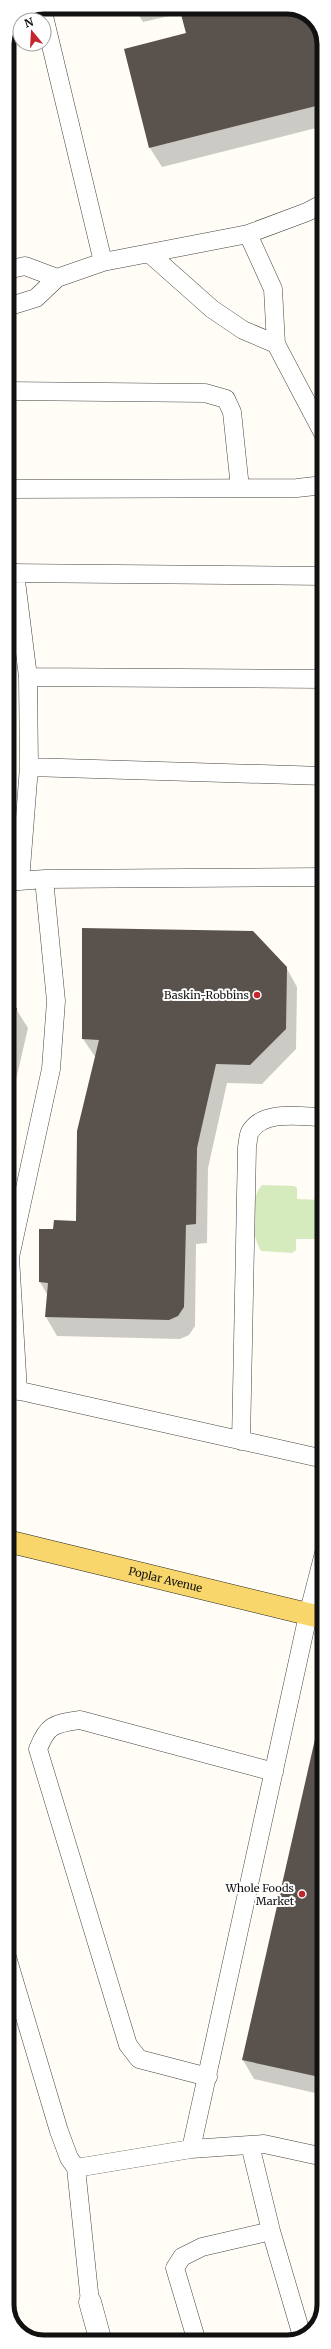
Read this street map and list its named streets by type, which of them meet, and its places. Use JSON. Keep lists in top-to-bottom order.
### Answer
{
  "streets": {
    "main road": ["Poplar Avenue"]
  },
  "places": ["Baskin-Robbins", "Whole Foods Market"],
  "north": "top"
}
